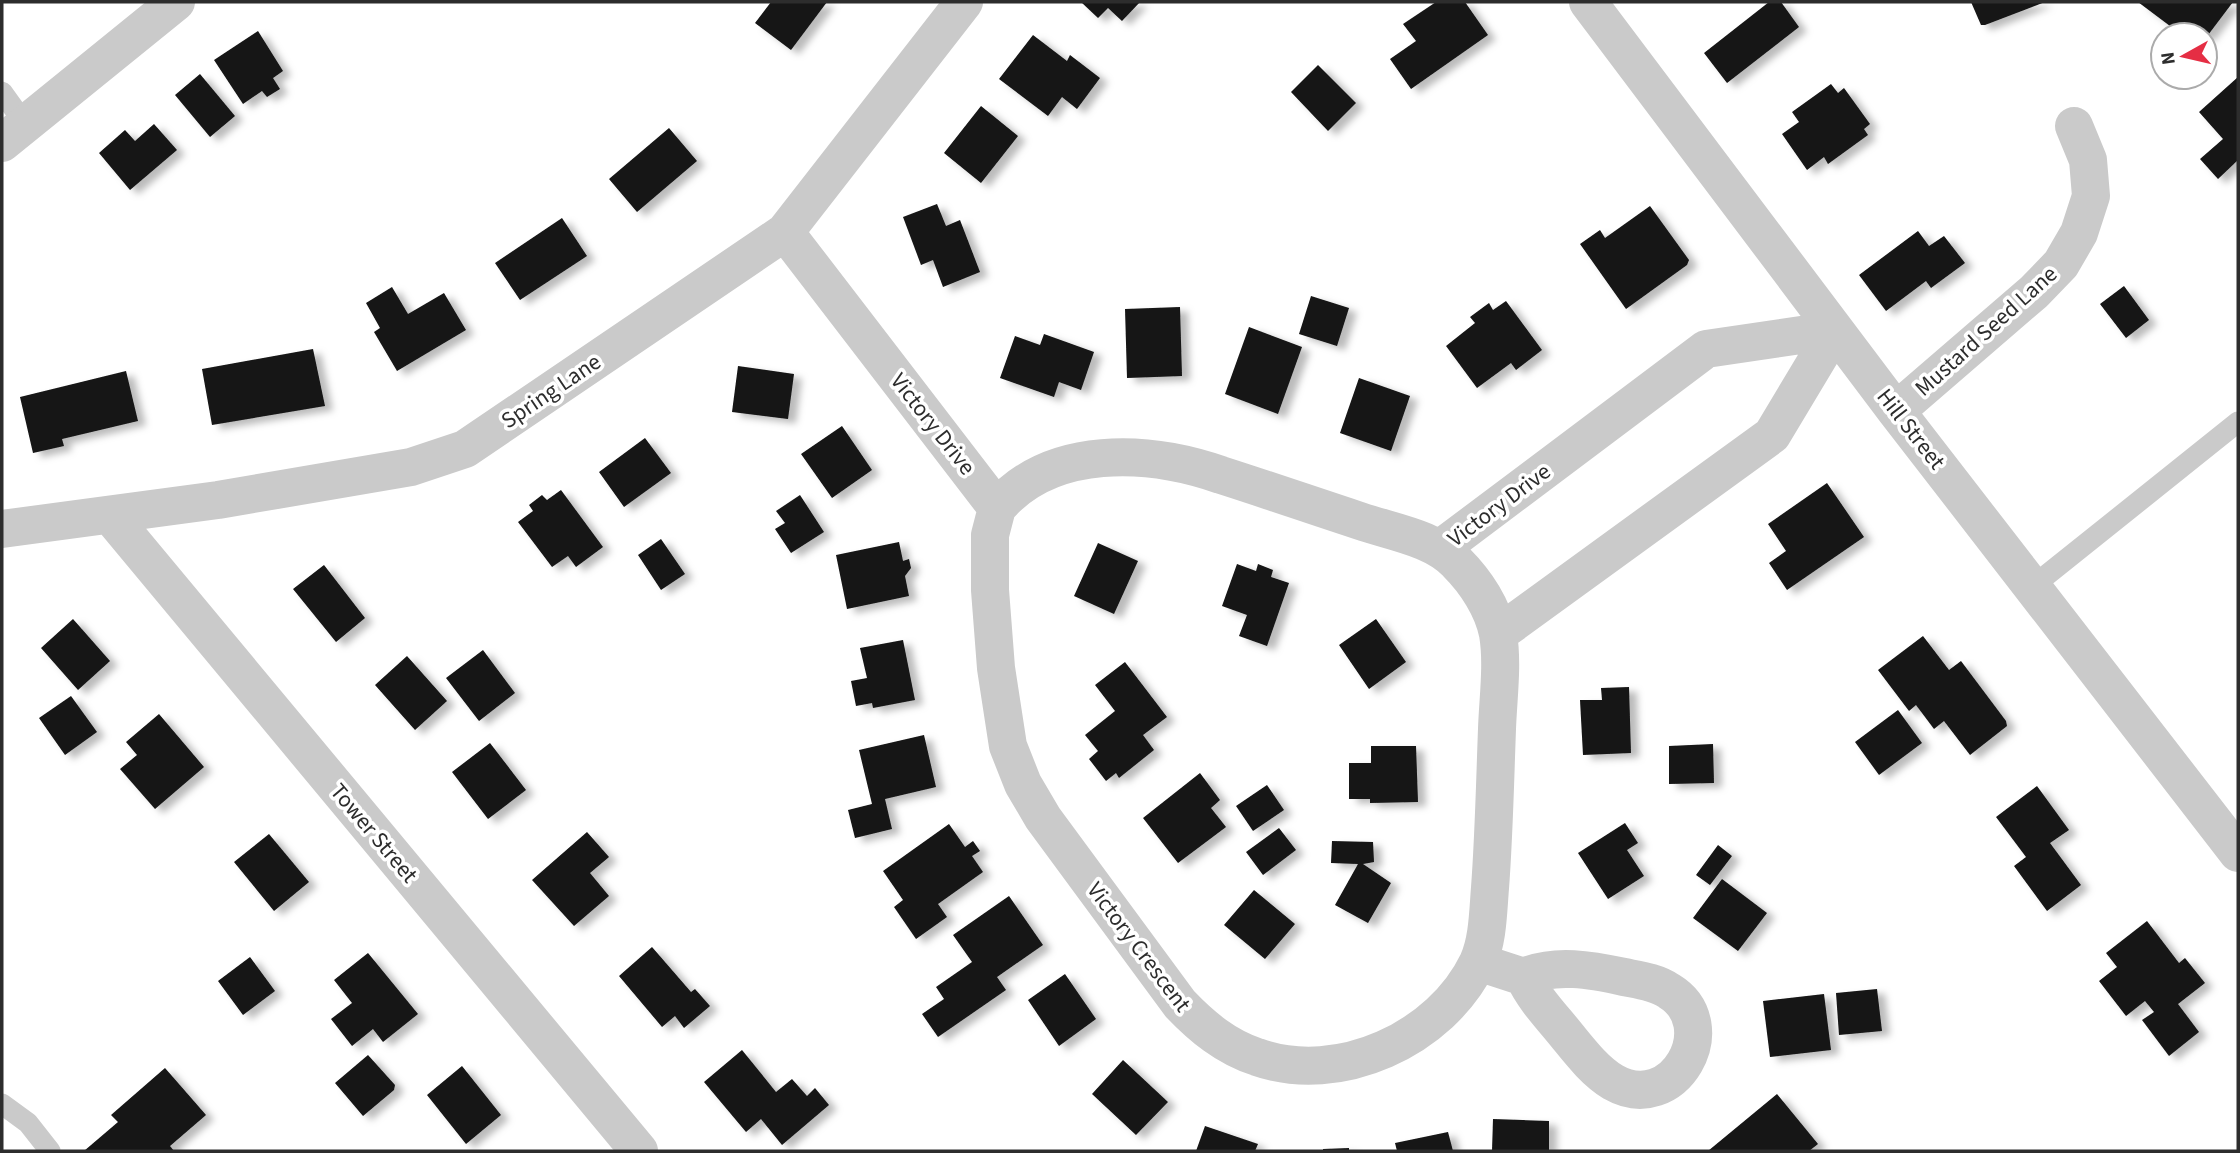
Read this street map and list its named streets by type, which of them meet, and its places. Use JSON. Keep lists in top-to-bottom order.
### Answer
{
  "streets": {
    "street": [
      "Mustard Seed Lane",
      "Spring Lane",
      "Victory Drive",
      "Hill Street",
      "Tower Street",
      "Victory Crescent"
    ]
  },
  "crossings": [
    ["Mustard Seed Lane", "Hill Street"],
    ["Spring Lane", "Victory Drive"],
    ["Spring Lane", "Tower Street"],
    ["Victory Drive", "Hill Street"],
    ["Victory Drive", "Victory Crescent"]
  ],
  "north": "left"
}
